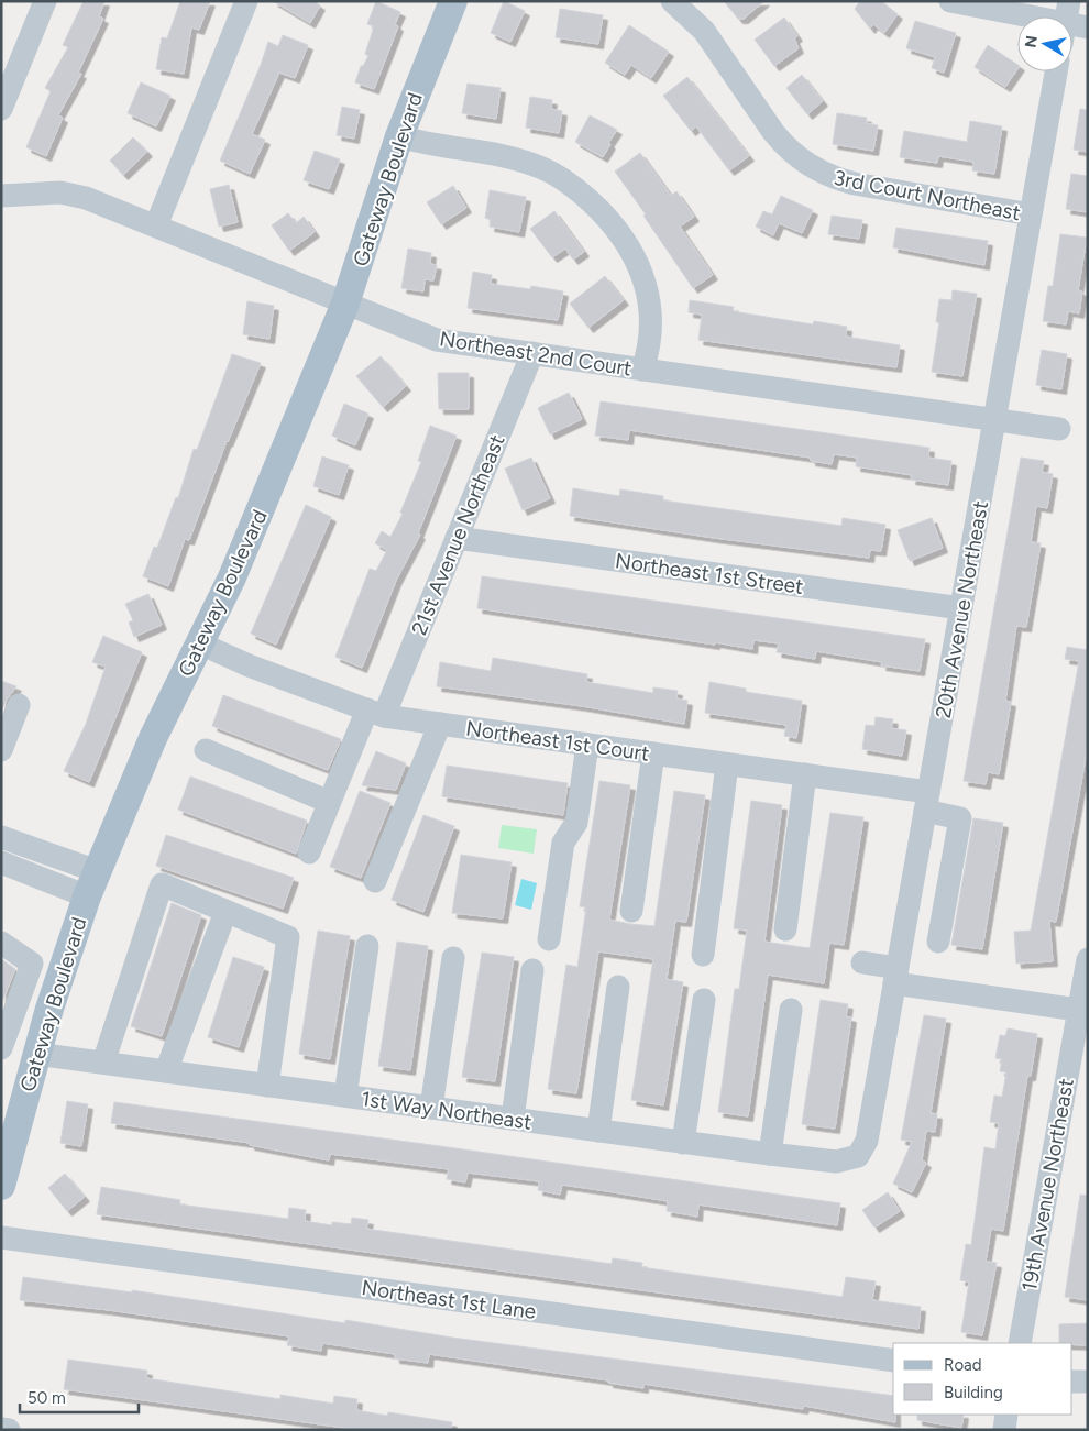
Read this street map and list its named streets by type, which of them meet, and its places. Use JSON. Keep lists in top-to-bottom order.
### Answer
{
  "streets": {
    "main road": ["Gateway Boulevard"],
    "street": [
      "3rd Court Northeast",
      "Northeast 2nd Court",
      "21st Avenue Northeast",
      "Northeast 1st Street",
      "20th Avenue Northeast",
      "Northeast 1st Court",
      "1st Way Northeast",
      "19th Avenue Northeast",
      "Northeast 1st Lane"
    ]
  },
  "crossings": [
    ["Gateway Boulevard", "Northeast 2nd Court"],
    ["Gateway Boulevard", "Northeast 1st Court"],
    ["Gateway Boulevard", "1st Way Northeast"],
    ["3rd Court Northeast", "20th Avenue Northeast"],
    ["Northeast 2nd Court", "21st Avenue Northeast"],
    ["Northeast 2nd Court", "20th Avenue Northeast"],
    ["21st Avenue Northeast", "Northeast 1st Street"],
    ["21st Avenue Northeast", "Northeast 1st Court"],
    ["Northeast 1st Street", "20th Avenue Northeast"],
    ["20th Avenue Northeast", "Northeast 1st Court"],
    ["20th Avenue Northeast", "1st Way Northeast"]
  ],
  "legend": ["Road", "Building"],
  "scale_bar": "50 m",
  "north": "left"
}
